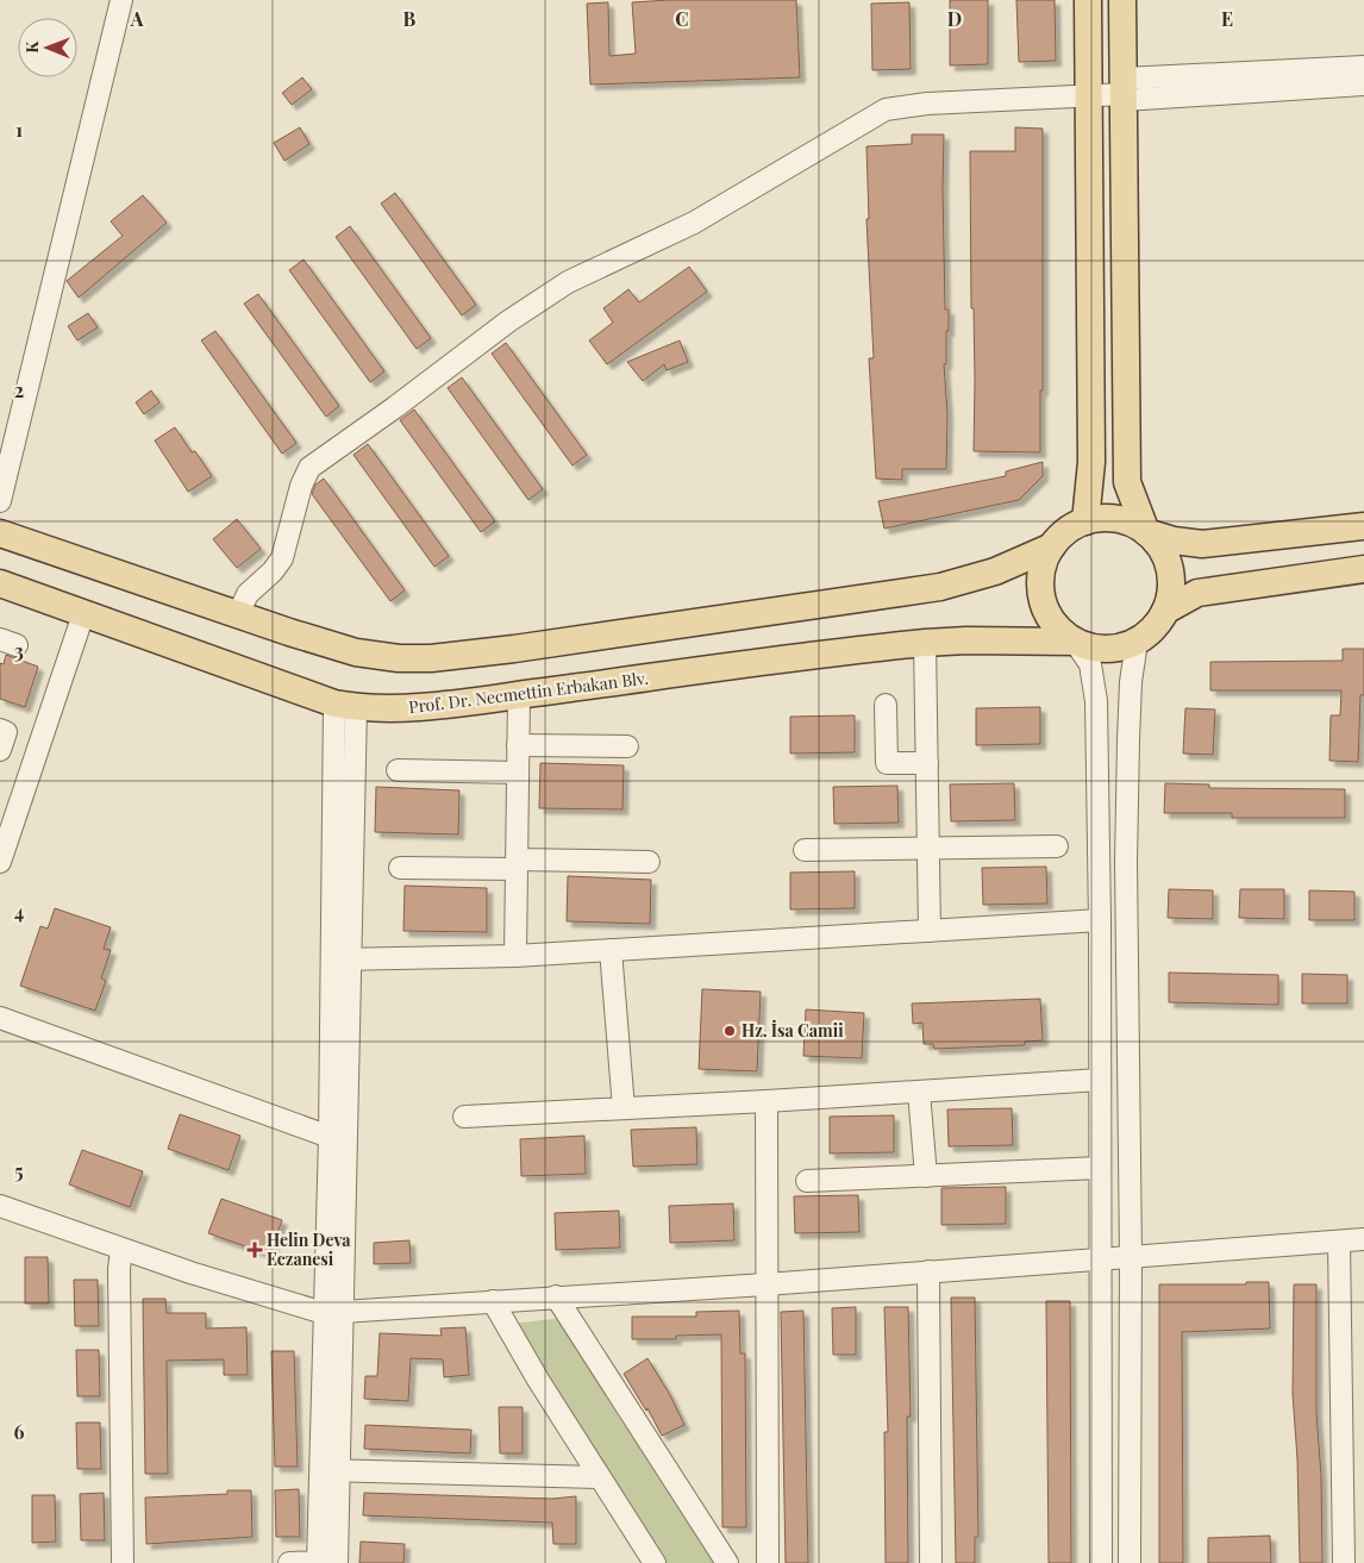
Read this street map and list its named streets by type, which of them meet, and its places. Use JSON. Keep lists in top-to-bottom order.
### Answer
{
  "streets": {
    "main road": ["Prof. Dr. Necmettin Erbakan Blv."]
  },
  "places": {
    "other": ["Hz. İsa Camii"],
    "health": ["Helin Deva Eczanesi"]
  },
  "north": "left",
  "grid": {
    "columns": [
      "A",
      "B",
      "C",
      "D",
      "E"
    ],
    "rows": [
      "1",
      "2",
      "3",
      "4",
      "5",
      "6"
    ]
  }
}
